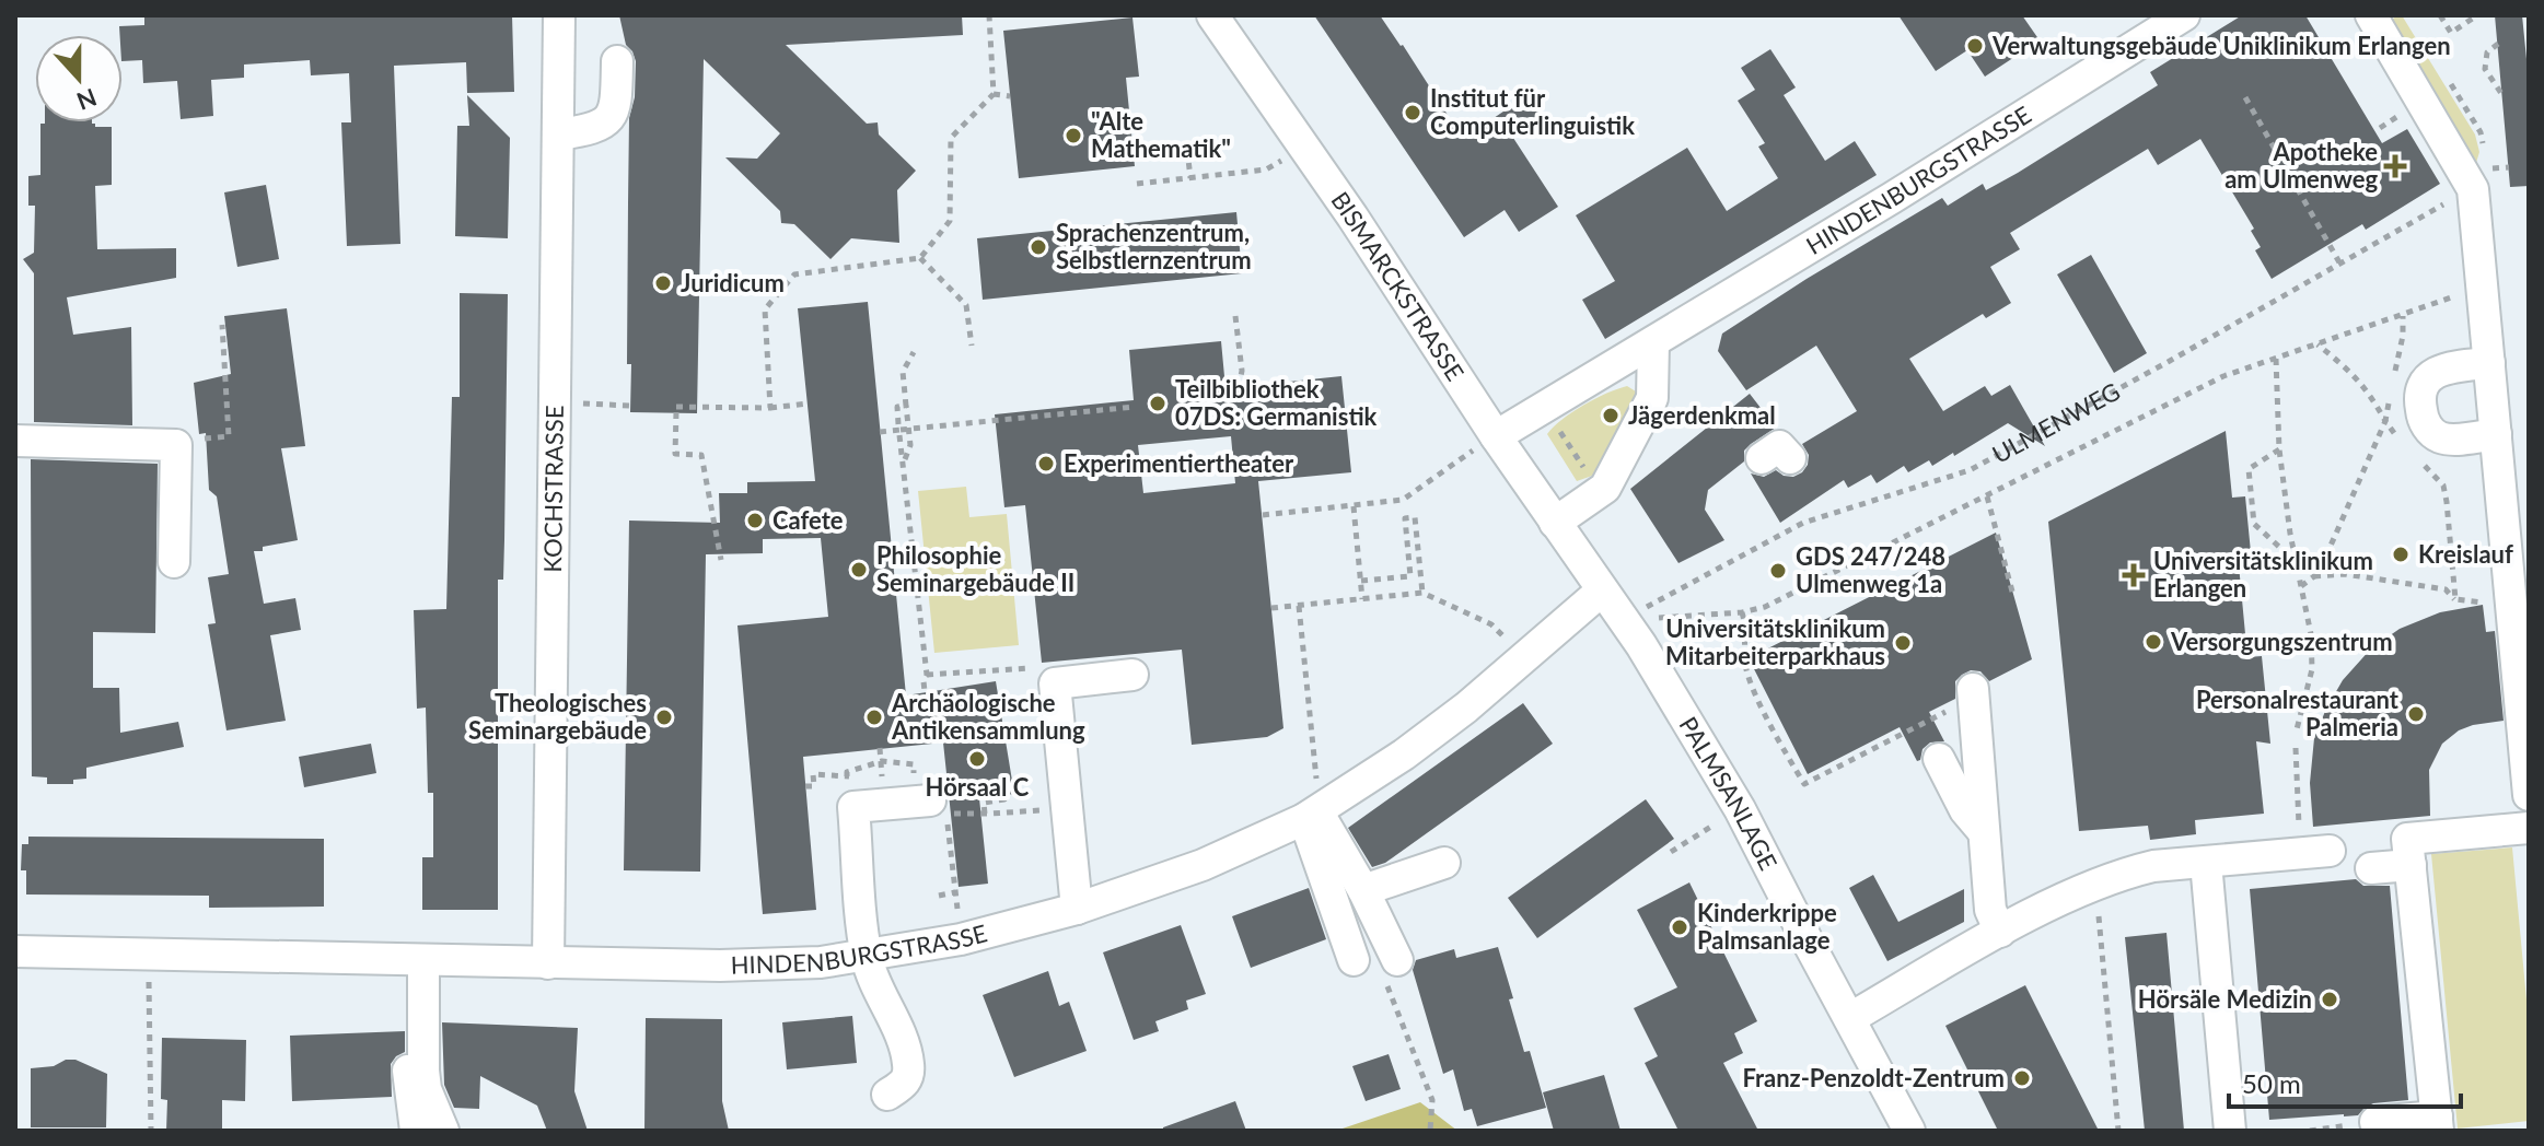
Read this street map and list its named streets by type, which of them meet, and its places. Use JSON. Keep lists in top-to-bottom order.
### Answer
{
  "streets": {
    "street": [
      "HINDENBURGSTRASSE",
      "BISMARCKSTRASSE",
      "KOCHSTRASSE",
      "PALMSANLAGE"
    ],
    "path": ["ULMENWEG"]
  },
  "crossings": [
    ["HINDENBURGSTRASSE", "BISMARCKSTRASSE"],
    ["HINDENBURGSTRASSE", "KOCHSTRASSE"],
    ["HINDENBURGSTRASSE", "PALMSANLAGE"],
    ["BISMARCKSTRASSE", "PALMSANLAGE"],
    ["ULMENWEG", "PALMSANLAGE"]
  ],
  "places": {
    "other": [
      "Verwaltungsgebäude Uniklinikum Erlangen",
      "Institut für Computerlinguistik",
      "\"Alte Mathematik\"",
      "Sprachenzentrum, Selbstlernzentrum",
      "Juridicum",
      "Teilbibliothek 07DS: Germanistik",
      "Jägerdenkmal",
      "Experimentiertheater",
      "Cafete",
      "Kreislauf",
      "Philosophie Seminargebäude II",
      "GDS 247/248 Ulmenweg 1a",
      "Versorgungszentrum",
      "Universitätsklinikum Mitarbeiterparkhaus",
      "Personalrestaurant Palmeria",
      "Theologisches Seminargebäude",
      "Archäologische Antikensammlung",
      "Hörsaal C",
      "Kinderkrippe Palmsanlage",
      "Hörsäle Medizin",
      "Franz-Penzoldt-Zentrum"
    ],
    "health": ["Apotheke am Ulmenweg", "Universitätsklinikum Erlangen"]
  },
  "scale_bar": "50 m",
  "north": "bottom"
}
